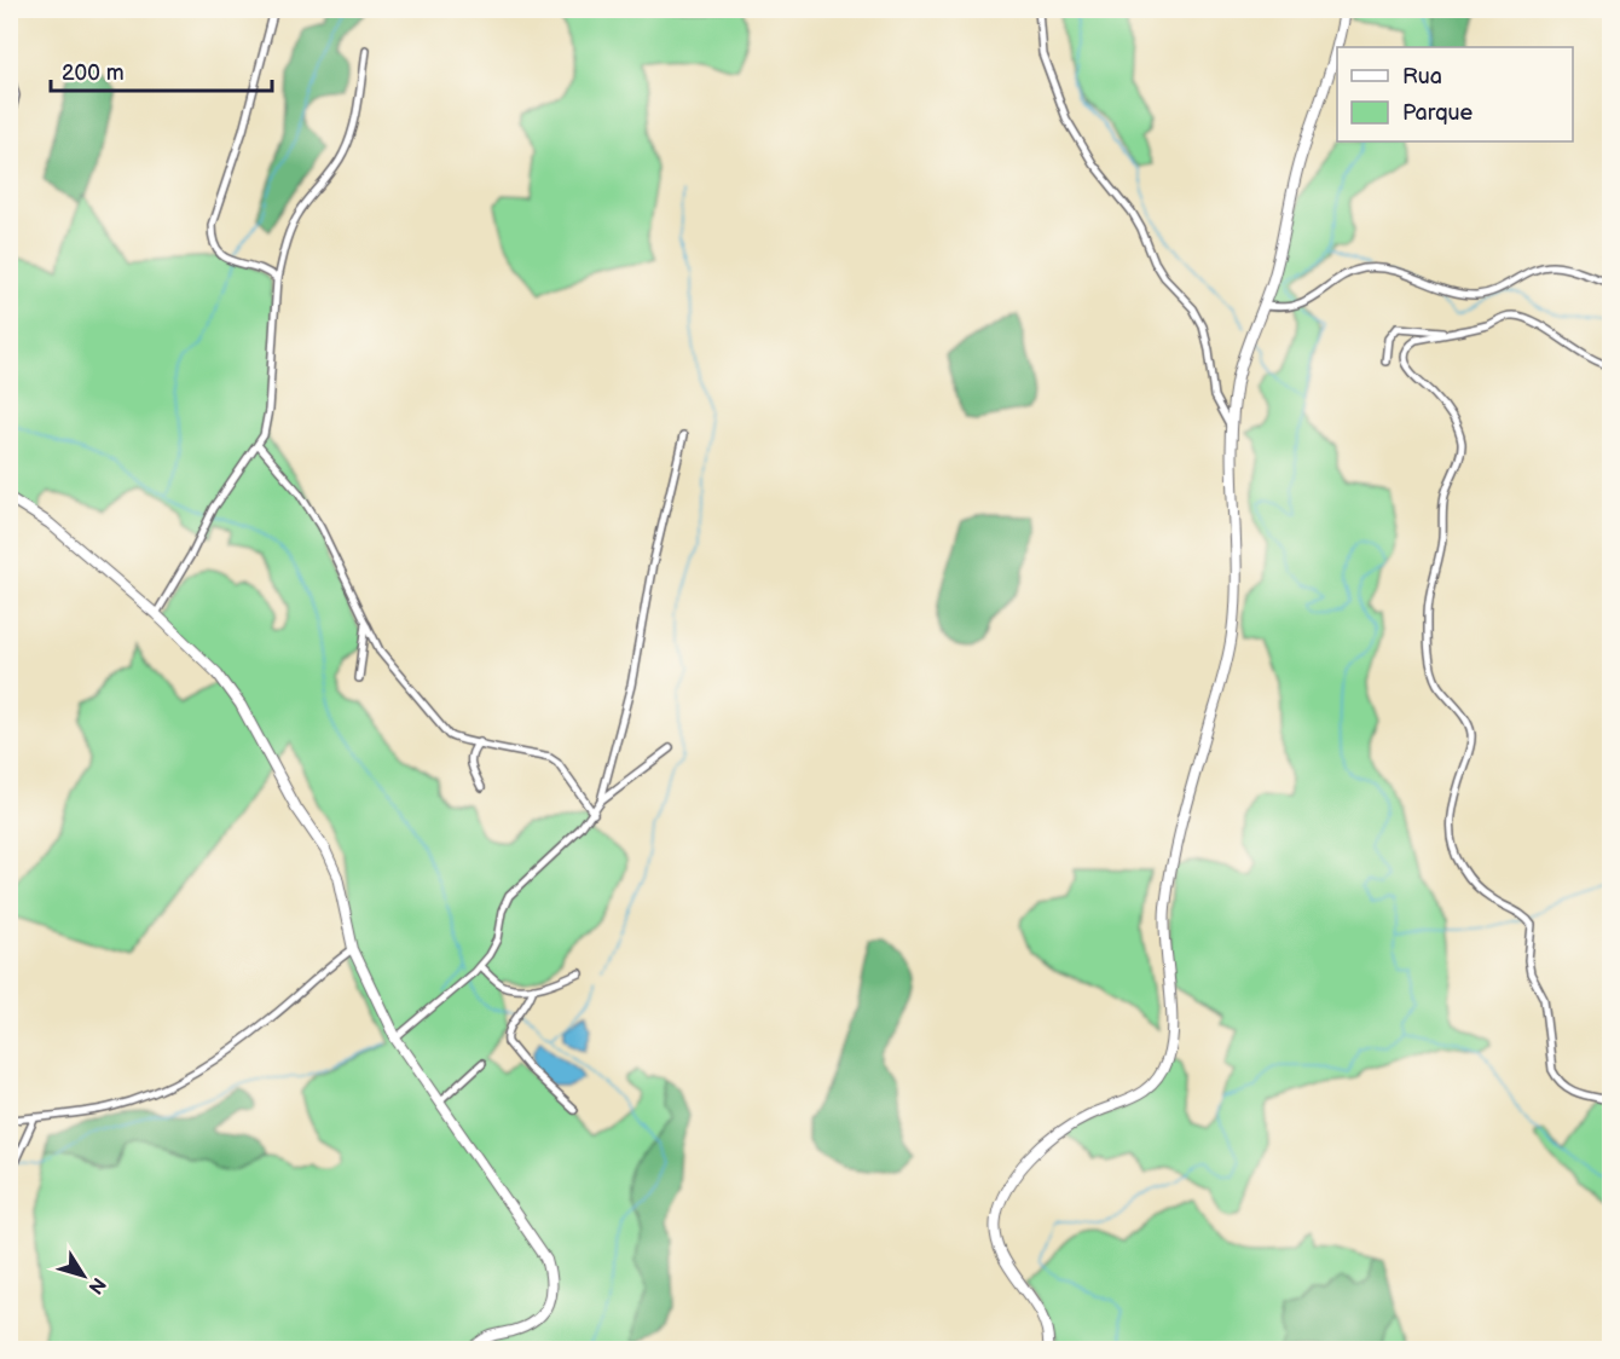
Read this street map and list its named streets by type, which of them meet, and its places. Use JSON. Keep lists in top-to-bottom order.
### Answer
{
  "legend": ["Rua", "Parque"],
  "scale_bar": "200 m",
  "north": "bottom right"
}
